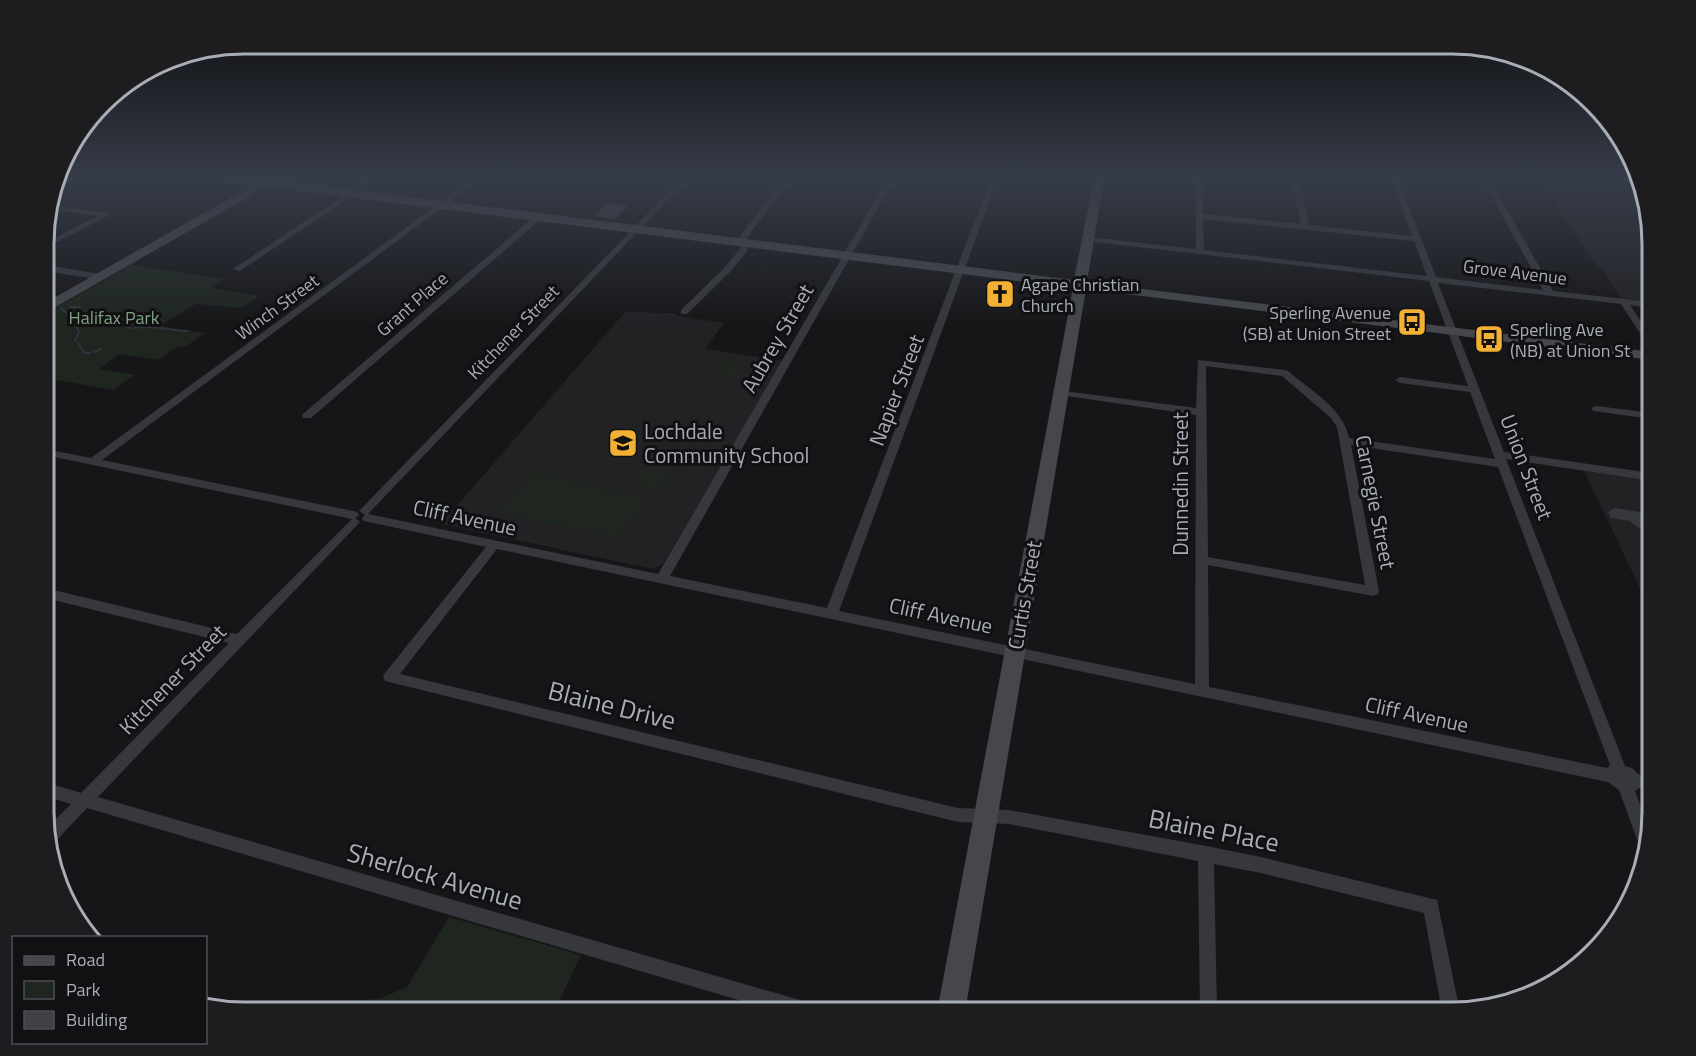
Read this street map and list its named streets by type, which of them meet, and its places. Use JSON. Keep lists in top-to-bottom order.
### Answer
{
  "streets": {
    "street": [
      "Grove Avenue",
      "Grant Place",
      "Winch Street",
      "Kitchener Street",
      "Aubrey Street",
      "Napier Street",
      "Union Street",
      "Dunnedin Street",
      "Carnegie Street",
      "Cliff Avenue",
      "Curtis Street",
      "Blaine Drive",
      "Blaine Place",
      "Sherlock Avenue"
    ]
  },
  "crossings": [
    ["Grove Avenue", "Union Street"],
    ["Grove Avenue", "Curtis Street"],
    ["Winch Street", "Cliff Avenue"],
    ["Kitchener Street", "Cliff Avenue"],
    ["Kitchener Street", "Sherlock Avenue"],
    ["Aubrey Street", "Cliff Avenue"],
    ["Napier Street", "Cliff Avenue"],
    ["Union Street", "Cliff Avenue"],
    ["Dunnedin Street", "Carnegie Street"],
    ["Dunnedin Street", "Cliff Avenue"],
    ["Cliff Avenue", "Curtis Street"],
    ["Cliff Avenue", "Blaine Drive"],
    ["Curtis Street", "Blaine Drive"],
    ["Curtis Street", "Blaine Place"],
    ["Blaine Drive", "Blaine Place"]
  ],
  "parks": ["Halifax Park"],
  "places": {
    "church": ["Agape Christian Church"],
    "bus stop": ["Sperling Avenue (SB) at Union Street", "Sperling Ave (NB) at Union St"],
    "school or university": ["Lochdale Community School"]
  },
  "legend": ["Road", "Park", "Building"]
}
